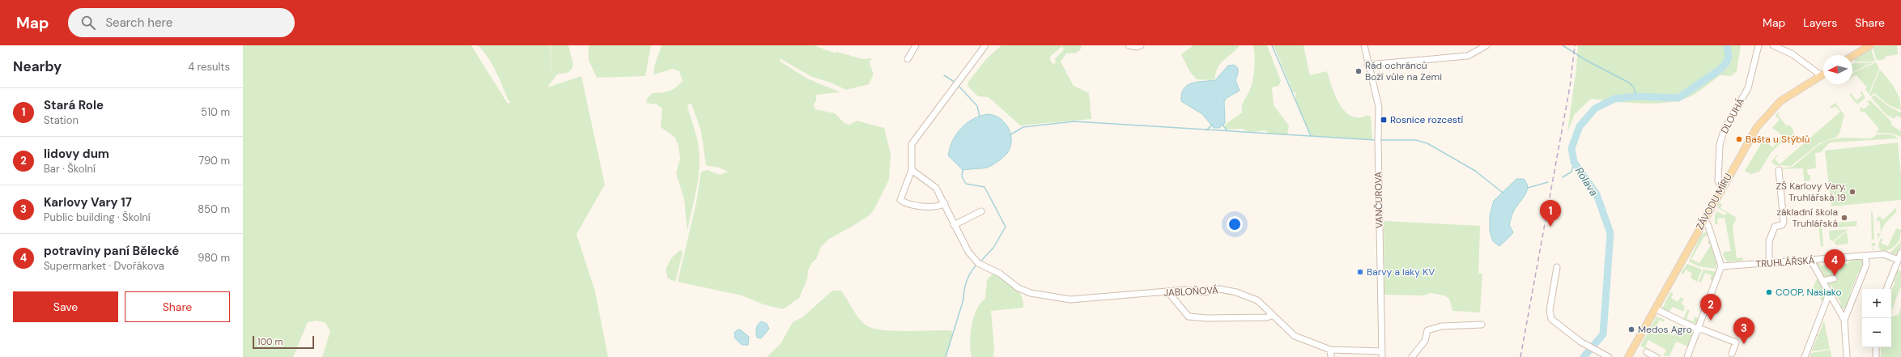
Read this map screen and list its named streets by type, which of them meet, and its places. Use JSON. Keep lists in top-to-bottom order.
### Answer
{
  "streets": {
    "main road": ["ZÁVODU MÍRU"],
    "street": [
      "DLOUHÁ",
      "VANČUROVA",
      "TRUHLÁŘSKÁ",
      "JABLOŇOVÁ"
    ]
  },
  "crossings": [
    ["DLOUHÁ", "ZÁVODU MÍRU"],
    ["VANČUROVA", "JABLOŇOVÁ"]
  ],
  "water": ["Rolava"],
  "places": {
    "other": [
      "Řád ochránců Boží vůle na Zemi",
      "Bašta u Stýblů",
      "ZŠ Karlovy Vary, Truhlářská 19",
      "základní škola Truhlářská",
      "Barvy a laky KV",
      "COOP, Nasiako",
      "Medos Agro"
    ],
    "transit": ["Rosnice rozcestí"]
  },
  "scale_bar": "100 m",
  "north": "left",
  "page": {
    "header": "Map",
    "search": "Search here",
    "nav": ["Map", "Layers", "Share"],
    "heading": ["Nearby", "4 results"],
    "list": [
      {
        "mark": "1",
        "name": "Stará Role",
        "note": "Station",
        "value": "510 m"
      },
      {
        "mark": "2",
        "name": "lidovy dum",
        "note": "Bar · Školní",
        "value": "790 m"
      },
      {
        "mark": "3",
        "name": "Karlovy Vary 17",
        "note": "Public building · Školní",
        "value": "850 m"
      },
      {
        "mark": "4",
        "name": "potraviny paní Bělecké",
        "note": "Supermarket · Dvořákova",
        "value": "980 m"
      }
    ],
    "pins": [
      "1",
      "4",
      "2",
      "3"
    ],
    "buttons": ["Save", "Share"],
    "map_buttons": ["+", "−"],
    "scale": "100 m"
  }
}
